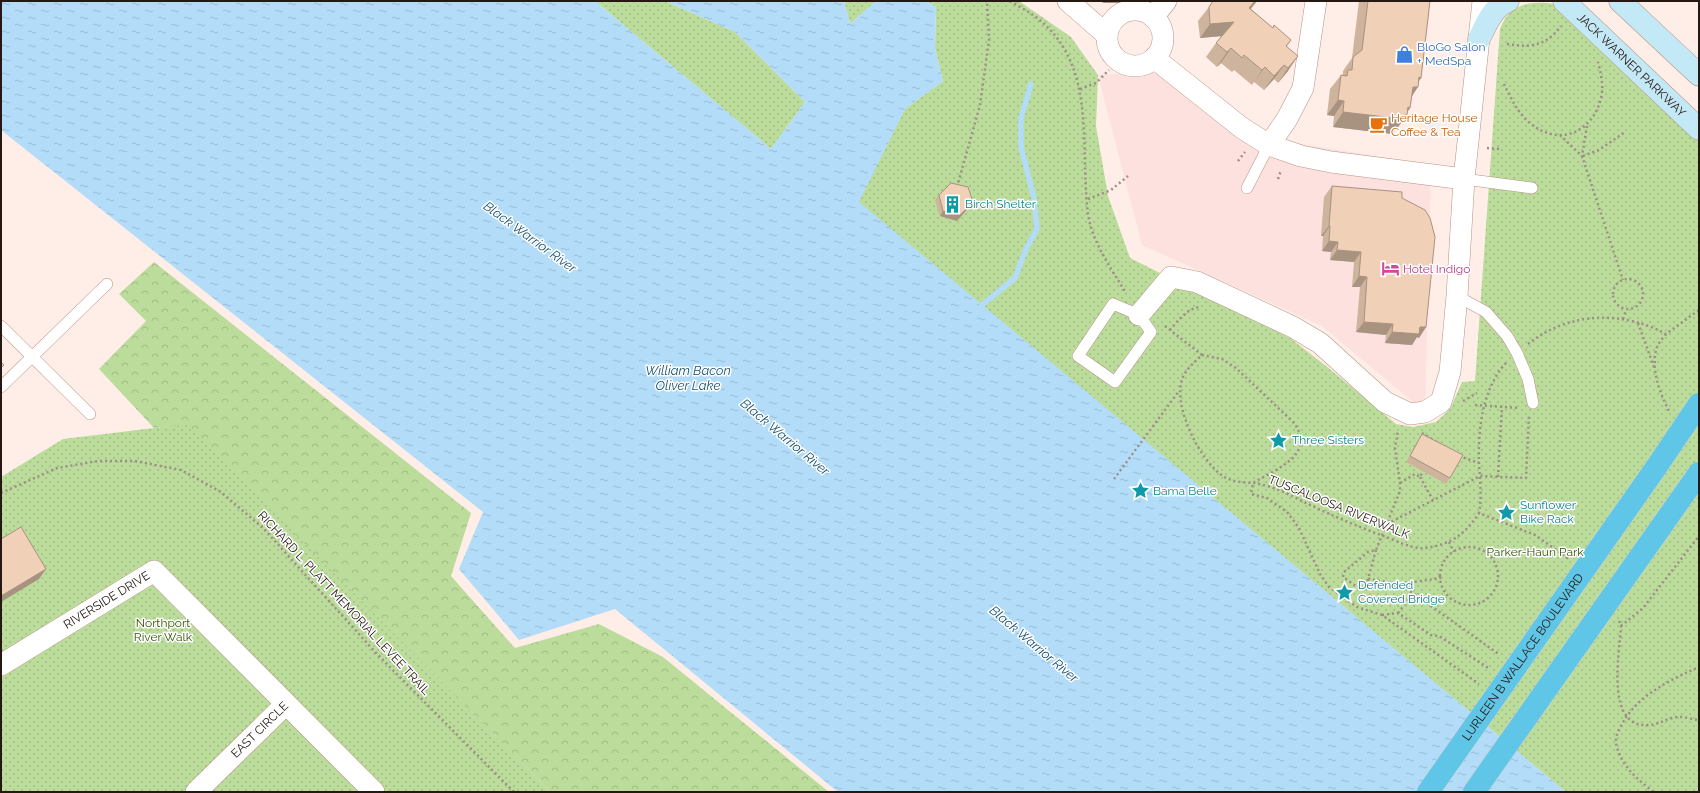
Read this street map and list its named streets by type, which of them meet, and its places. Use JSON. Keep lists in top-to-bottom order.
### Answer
{
  "streets": {
    "highway": ["LURLEEN B WALLACE BOULEVARD"],
    "main road": ["JACK WARNER PARKWAY"],
    "street": ["RIVERSIDE DRIVE", "EAST CIRCLE"],
    "path": ["TUSCALOOSA RIVERWALK", "RICHARD L. PLATT MEMORIAL LEVEE TRAIL"]
  },
  "crossings": [
    ["RIVERSIDE DRIVE", "EAST CIRCLE"]
  ],
  "water": ["Black Warrior River", "William Bacon Oliver Lake"],
  "parks": ["Parker-Haun Park", "Northport River Walk"],
  "places": {
    "shop": ["BloGo Salon + MedSpa"],
    "cafe": ["Heritage House Coffee & Tea"],
    "building": ["Birch Shelter"],
    "hotel": ["Hotel Indigo"],
    "place": [
      "Three Sisters",
      "Bama Belle",
      "Sunflower Bike Rack",
      "Defended Covered Bridge"
    ]
  }
}
